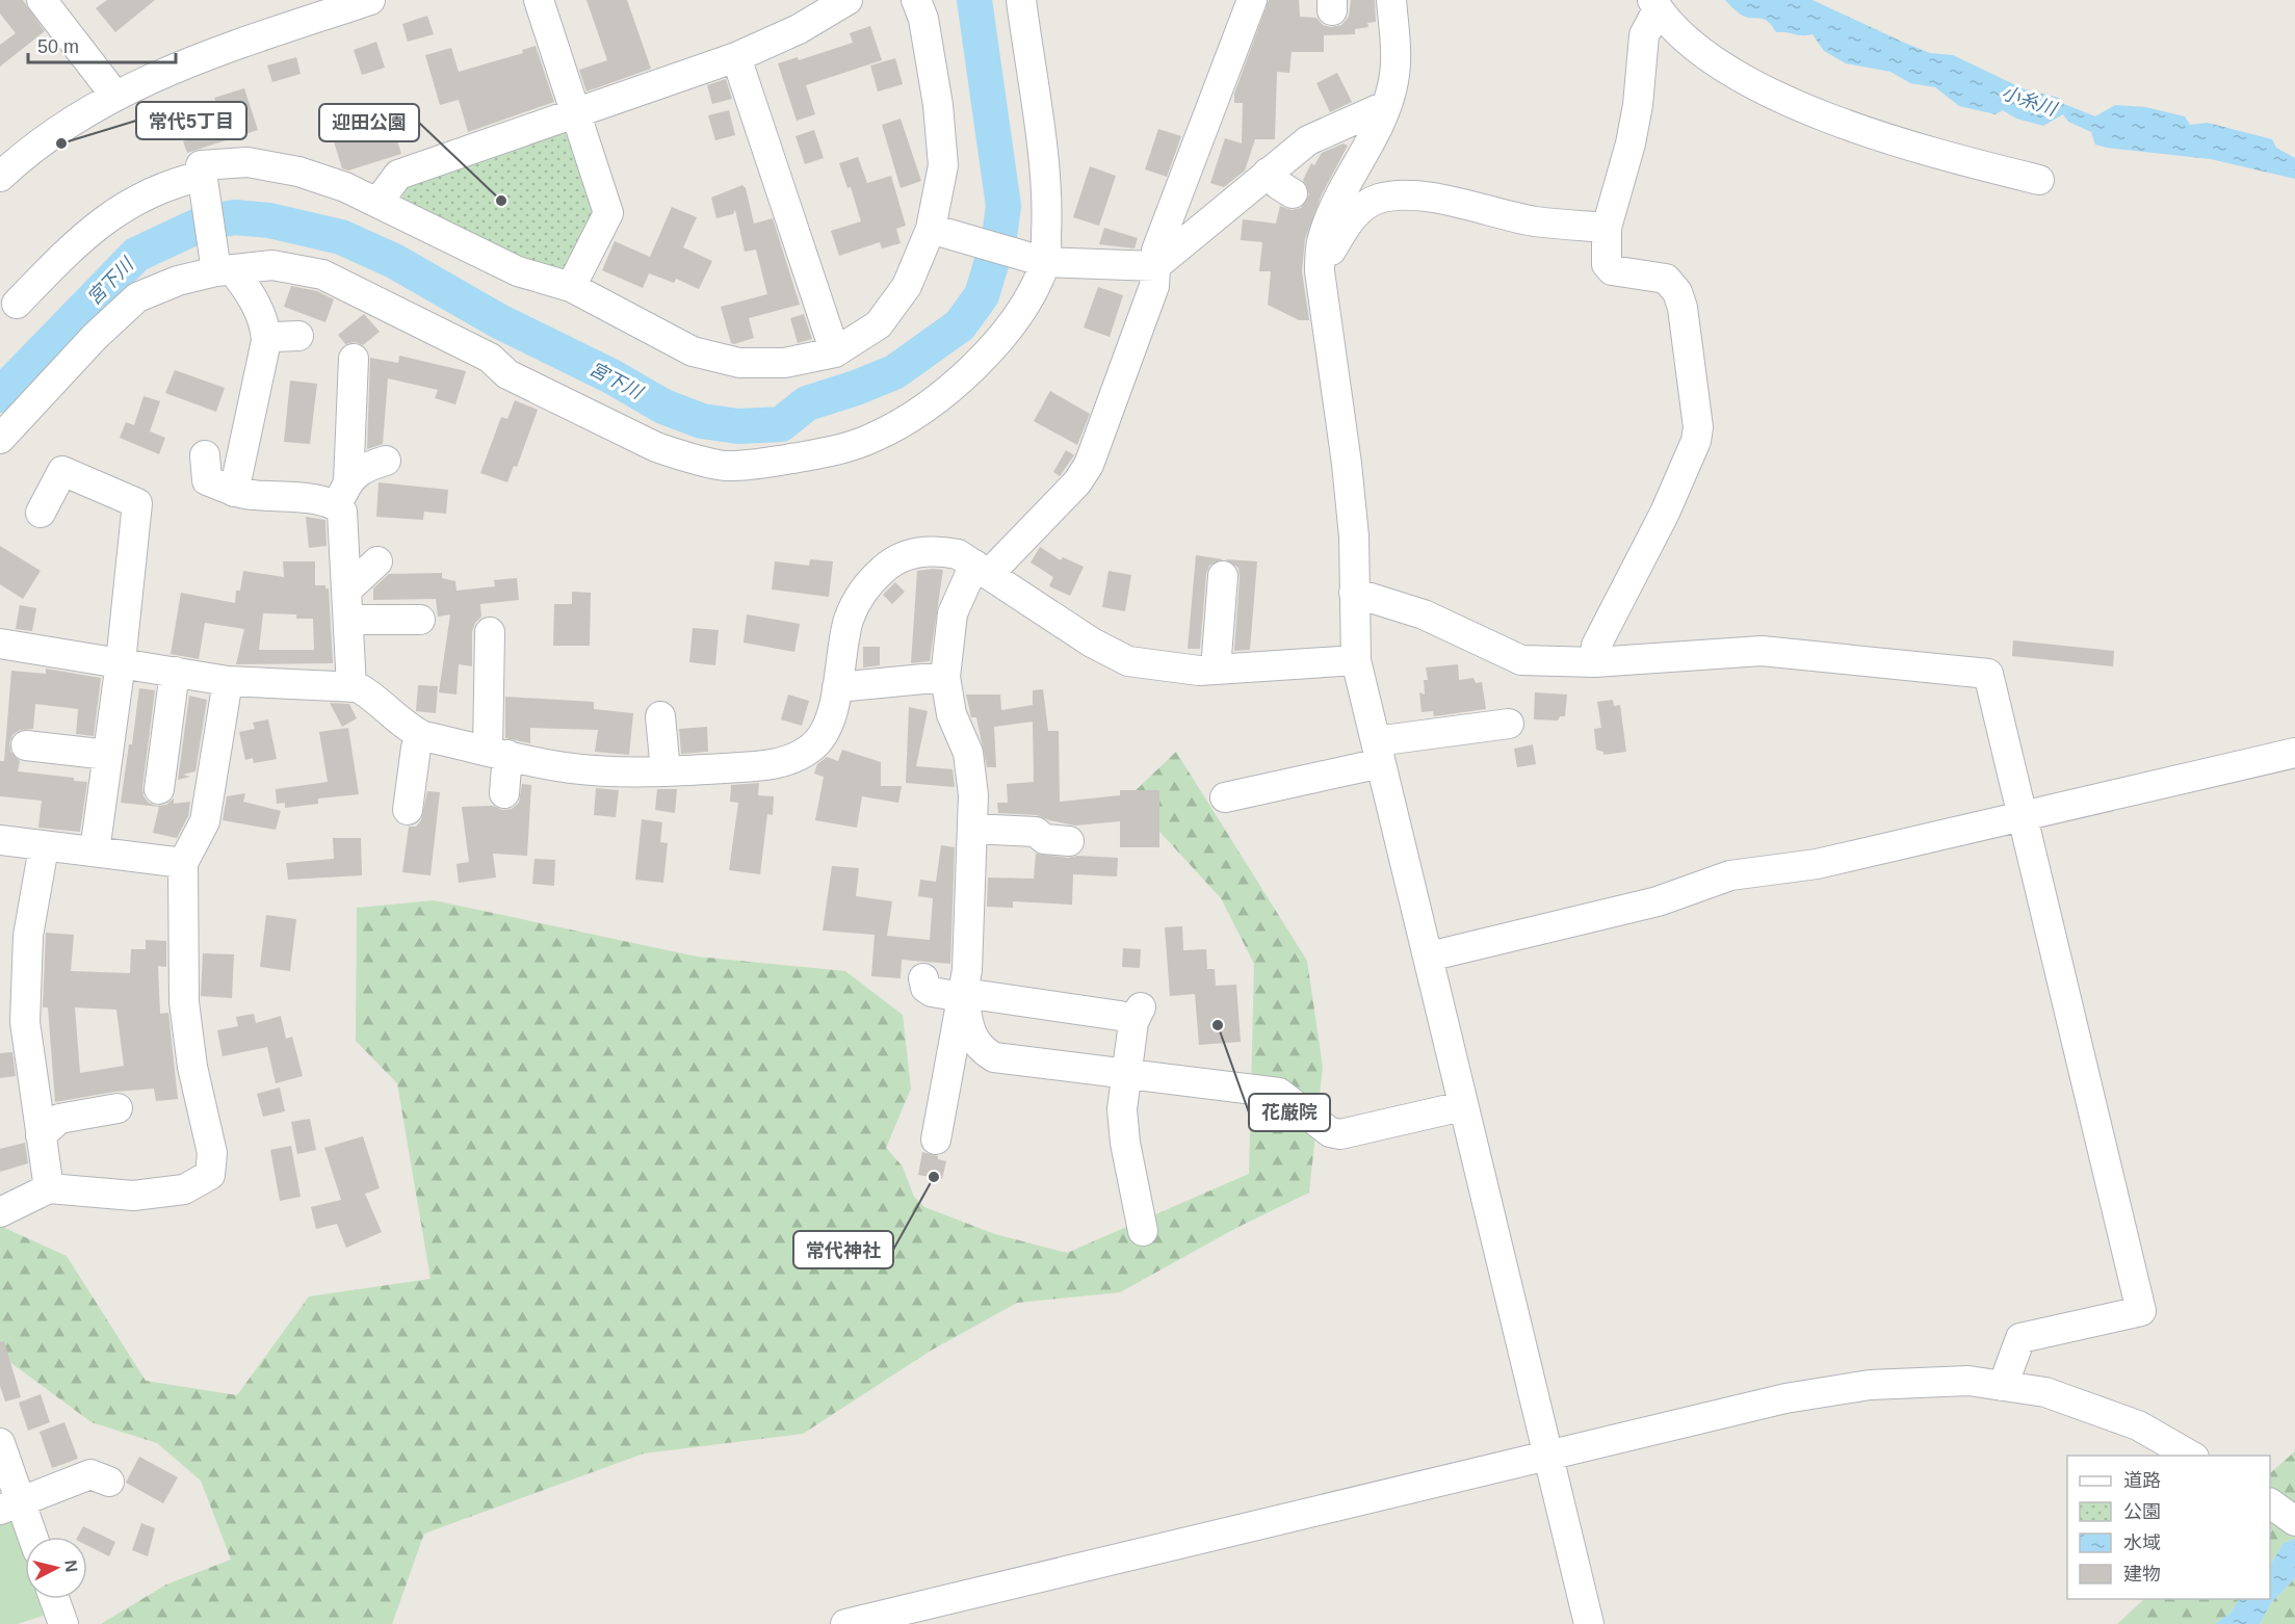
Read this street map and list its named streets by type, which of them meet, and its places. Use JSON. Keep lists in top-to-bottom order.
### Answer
{
  "water": ["小糸川", "宮下川"],
  "places": [
    "常代5丁目",
    "迎田公園",
    "花厳院",
    "常代神社"
  ],
  "legend": [
    "道路",
    "公園",
    "水域",
    "建物"
  ],
  "scale_bar": "50 m",
  "north": "right"
}
